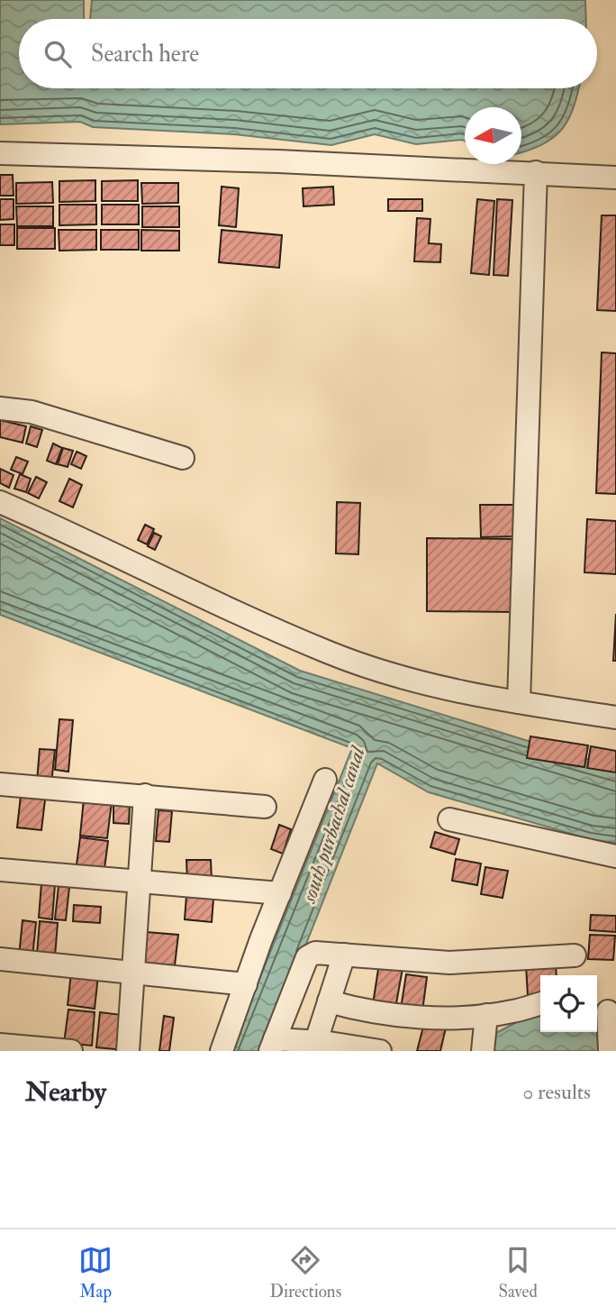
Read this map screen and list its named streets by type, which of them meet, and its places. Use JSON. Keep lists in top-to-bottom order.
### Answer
{
  "water": ["south purbachal canal"],
  "north": "left",
  "page": {
    "search": "Search here",
    "heading": ["Nearby", "0 results"],
    "nav": ["Map", "Directions", "Saved"]
  }
}
